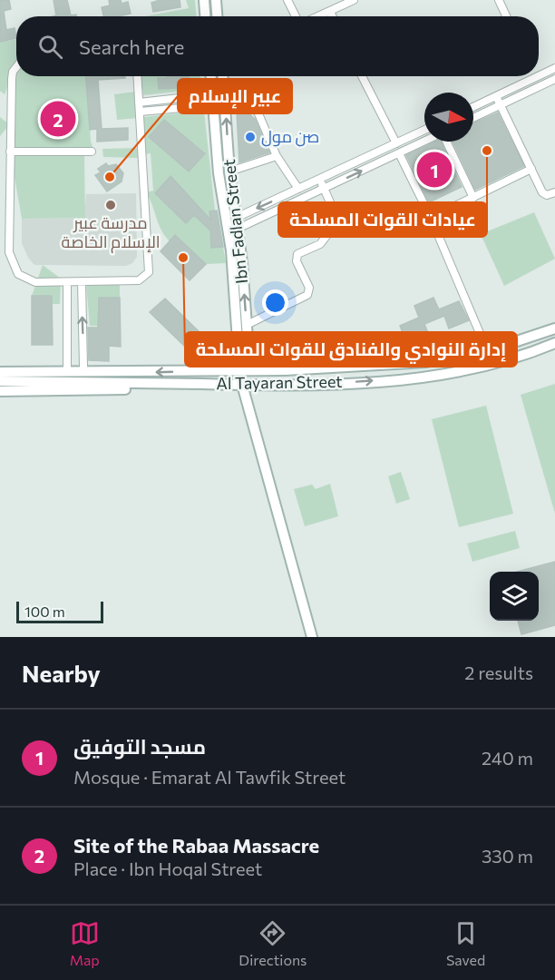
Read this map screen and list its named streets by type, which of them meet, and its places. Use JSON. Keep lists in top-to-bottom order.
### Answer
{
  "streets": {
    "main road": ["Ibn Fadlan Street", "Al Tayaran Street"]
  },
  "crossings": [
    ["Ibn Fadlan Street", "Al Tayaran Street"]
  ],
  "places": [
    "صن مول",
    "عيادات القوات المسلحة",
    "عبير الإسلام",
    "مدرسة عبير الإسلام الخاصة",
    "إدارة النوادي والفنادق للقوات المسلحة"
  ],
  "scale_bar": "100 m",
  "north": "right",
  "page": {
    "search": "Search here",
    "pins": ["2", "1"],
    "scale": "100 m",
    "heading": ["Nearby", "2 results"],
    "list": [
      {
        "mark": "1",
        "name": "مسجد التوفيق",
        "note": "Mosque · Emarat Al Tawfik Street",
        "value": "240 m"
      },
      {
        "mark": "2",
        "name": "Site of the Rabaa Massacre",
        "note": "Place · Ibn Hoqal Street",
        "value": "330 m"
      }
    ],
    "nav": ["Map", "Directions", "Saved"]
  }
}
